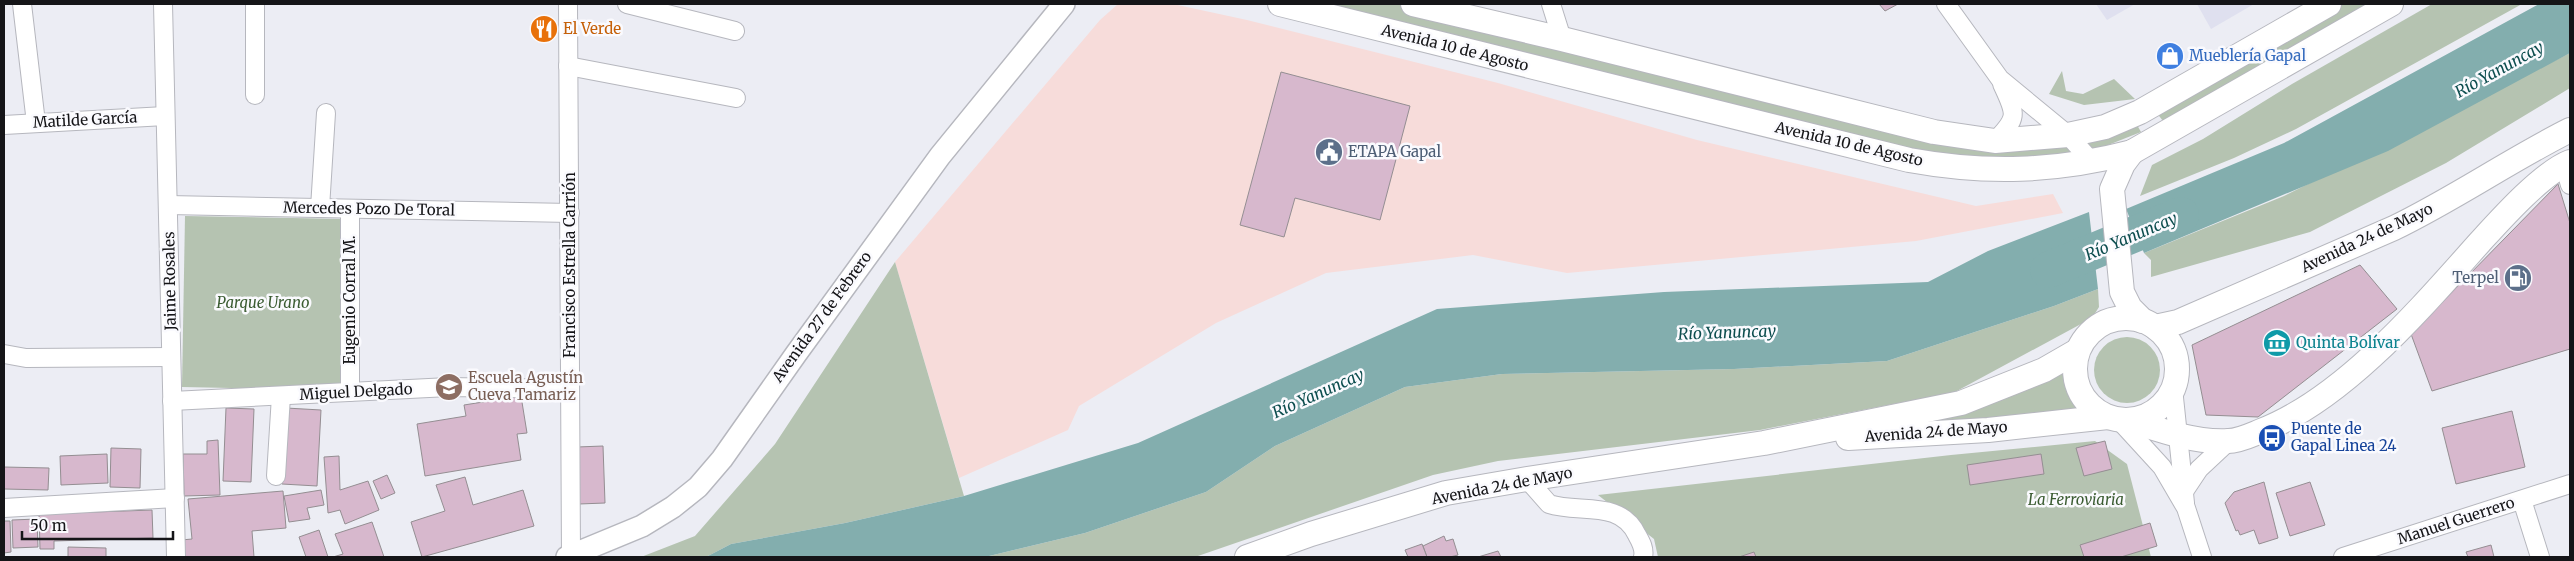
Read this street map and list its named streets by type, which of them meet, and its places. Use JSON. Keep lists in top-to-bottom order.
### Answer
{
  "streets": {
    "main road": ["Avenida 10 de Agosto", "Avenida 24 de Mayo"],
    "street": [
      "Matilde García",
      "Mercedes Pozo De Toral",
      "Francisco Estrella Carrión",
      "Jaime Rosales",
      "Eugenio Corral M.",
      "Avenida 27 de Febrero",
      "Miguel Delgado",
      "Manuel Guerrero"
    ]
  },
  "crossings": [
    ["Matilde García", "Jaime Rosales"],
    ["Mercedes Pozo De Toral", "Francisco Estrella Carrión"],
    ["Mercedes Pozo De Toral", "Jaime Rosales"],
    ["Mercedes Pozo De Toral", "Eugenio Corral M."],
    ["Francisco Estrella Carrión", "Avenida 27 de Febrero"],
    ["Francisco Estrella Carrión", "Miguel Delgado"],
    ["Jaime Rosales", "Miguel Delgado"],
    ["Eugenio Corral M.", "Miguel Delgado"]
  ],
  "water": ["Río Yanuncay"],
  "parks": ["Parque Urano", "La Ferroviaria"],
  "places": {
    "restaurant": ["El Verde"],
    "shop": ["Mueblería Gapal"],
    "public building": ["ETAPA Gapal"],
    "fuel station": ["Terpel"],
    "museum": ["Quinta Bolívar"],
    "school or university": ["Escuela Agustín Cueva Tamariz"],
    "bus stop": ["Puente de Gapal Linea 24"]
  },
  "scale_bar": "50 m"
}
